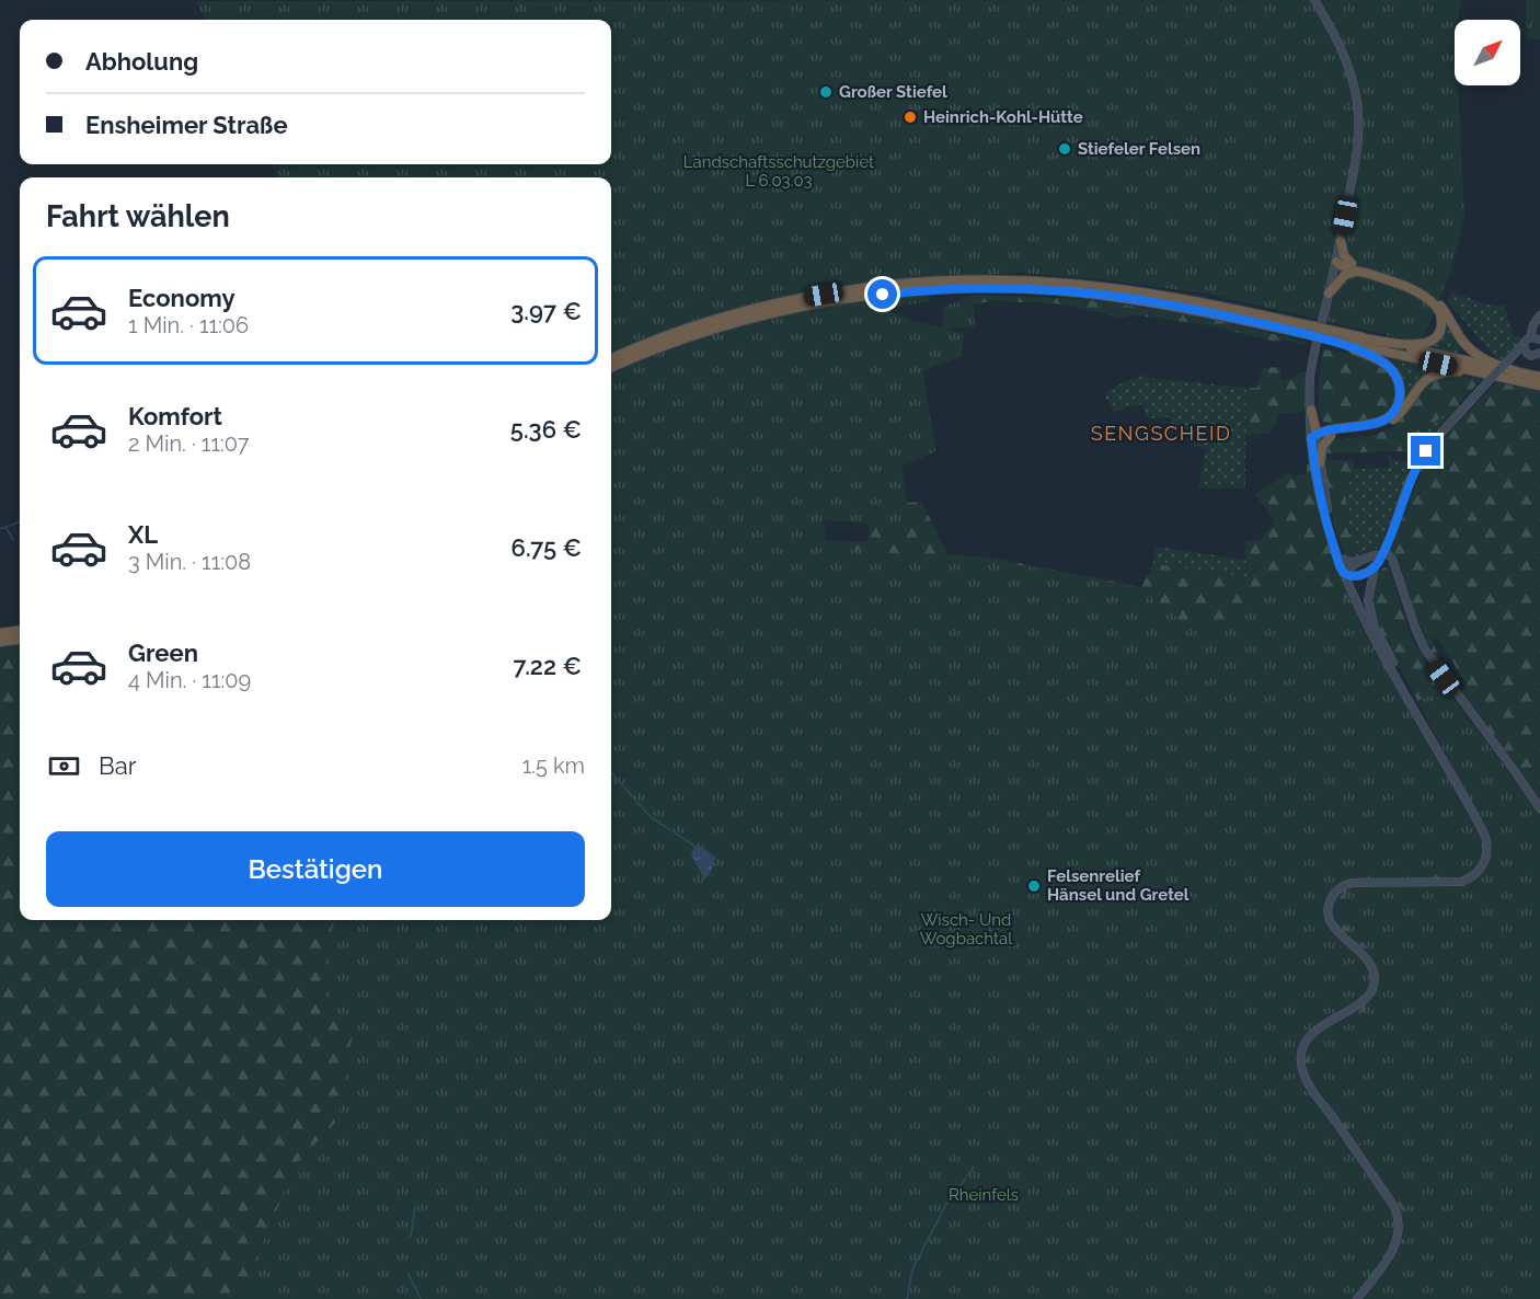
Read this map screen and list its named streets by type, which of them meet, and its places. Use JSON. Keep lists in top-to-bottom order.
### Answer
{
  "districts": ["SENGSCHEID"],
  "parks": ["Landschaftsschutzgebiet L 6.03.03", "Wisch- Und Wogbachtal", "Rheinfels"],
  "places": [
    "Großer Stiefel",
    "Heinrich-Kohl-Hütte",
    "Stiefeler Felsen",
    "Felsenrelief Hänsel und Gretel"
  ],
  "north": "top right",
  "page": {
    "banner": ["Abholung", "Ensheimer Straße"],
    "heading": "Fahrt wählen",
    "list": [
      {
        "name": "Economy",
        "note": "1 Min. · 11:06",
        "value": "3.97 €"
      },
      {
        "name": "Komfort",
        "note": "2 Min. · 11:07",
        "value": "5.36 €"
      },
      {
        "name": "XL",
        "note": "3 Min. · 11:08",
        "value": "6.75 €"
      },
      {
        "name": "Green",
        "note": "4 Min. · 11:09",
        "value": "7.22 €"
      }
    ],
    "pay": ["Bar", "1.5 km"],
    "buttons": "Bestätigen"
  }
}
